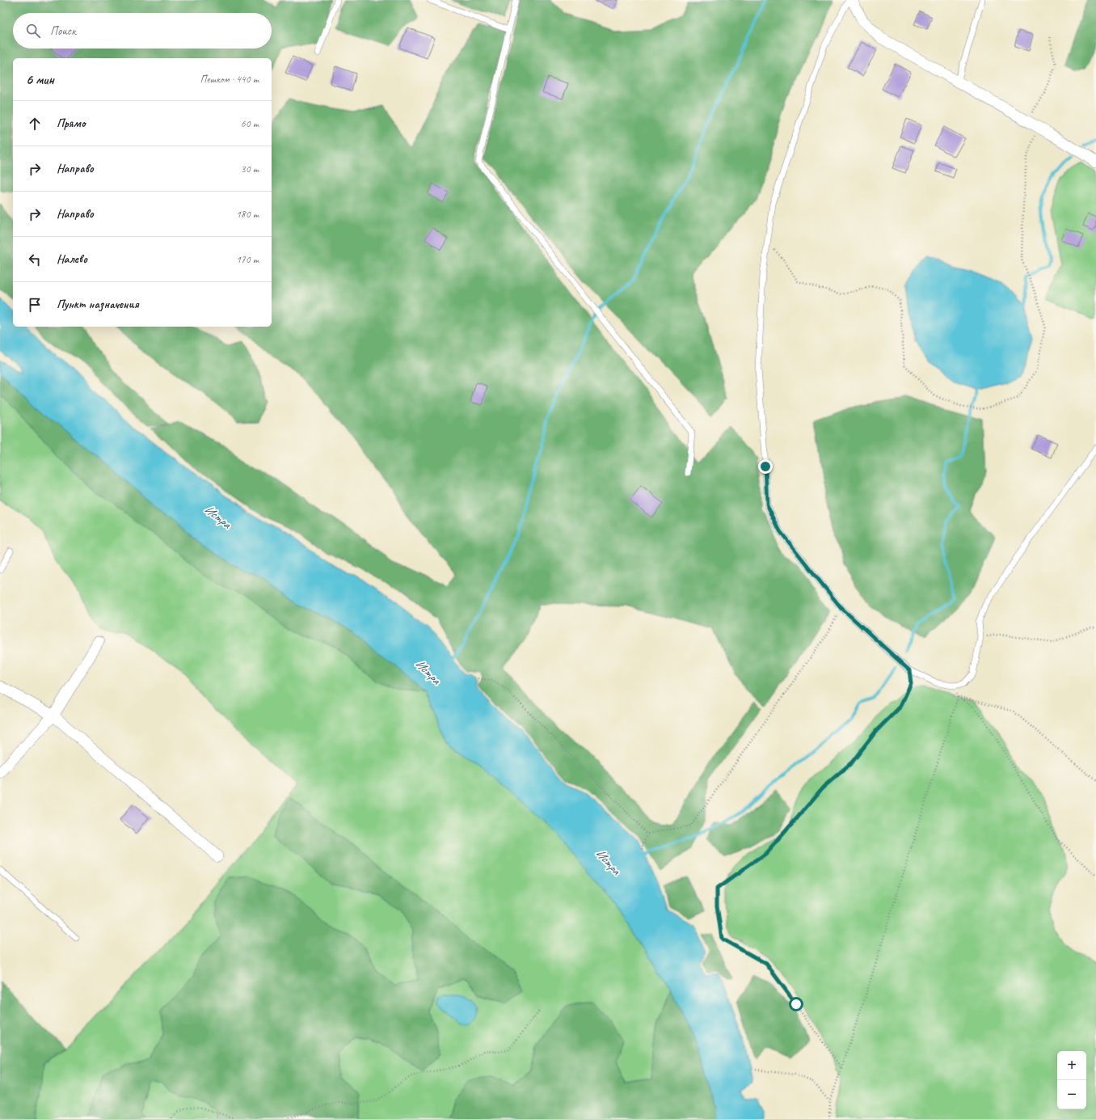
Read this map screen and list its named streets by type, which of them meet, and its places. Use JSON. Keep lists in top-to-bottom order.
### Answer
{
  "water": ["Истра"],
  "page": {
    "search": "Поиск",
    "heading": ["6 мин", "Пешком · 440 m"],
    "list": [
      ["Прямо", "60 m"],
      ["Направо", "30 m"],
      ["Направо", "180 m"],
      ["Налево", "170 m"],
      "Пункт назначения"
    ],
    "map_buttons": ["+", "−"]
  }
}
